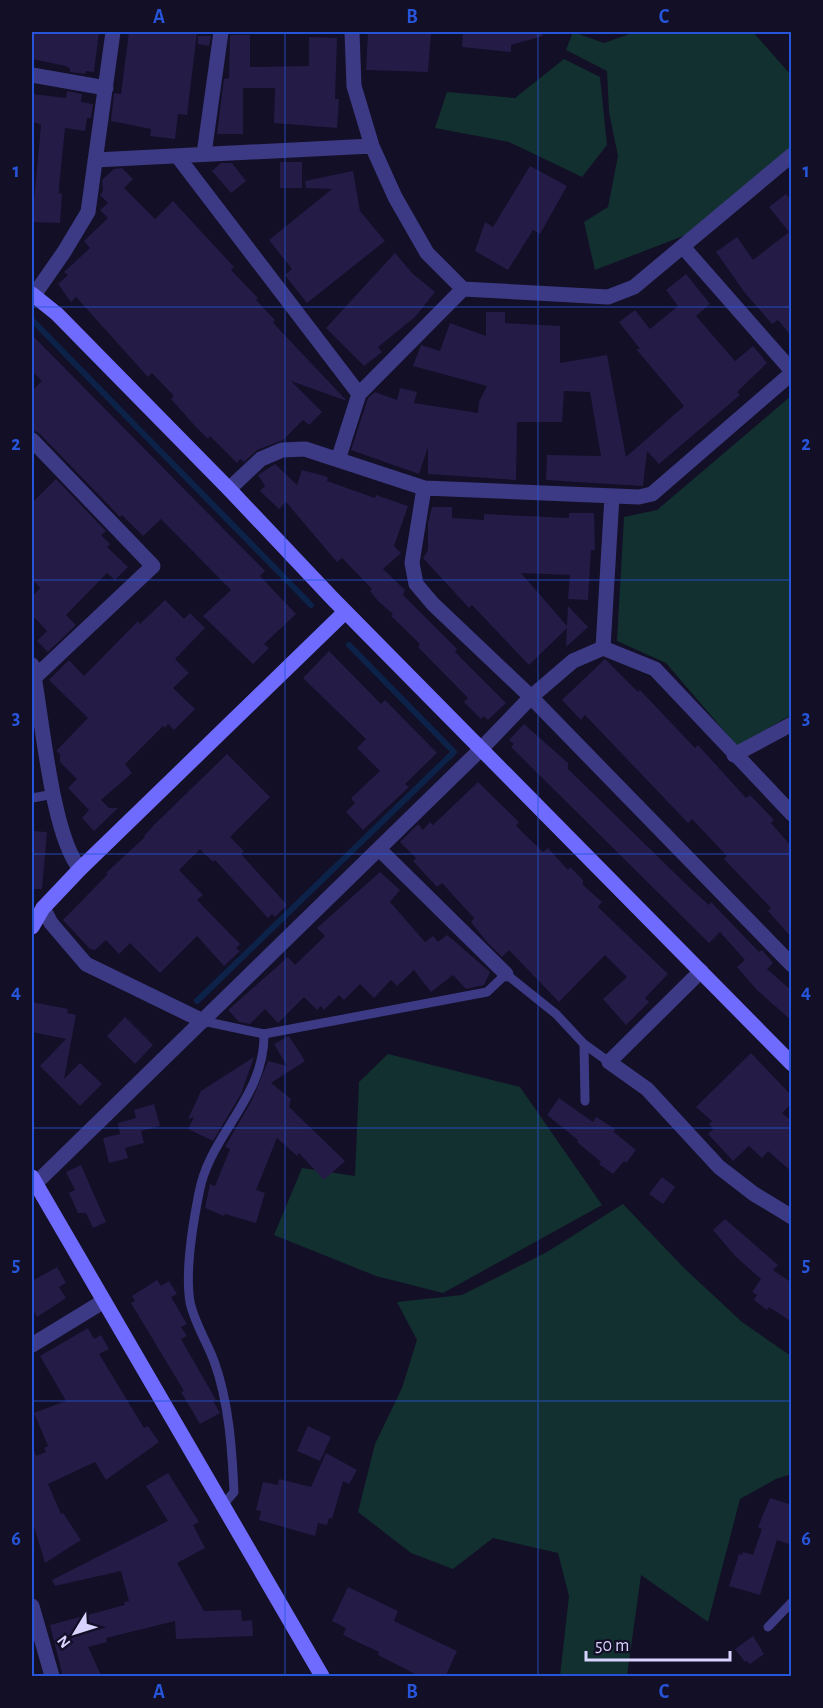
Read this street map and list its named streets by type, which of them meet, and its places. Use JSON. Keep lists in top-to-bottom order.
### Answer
{
  "scale_bar": "50 m",
  "north": "bottom left",
  "grid": {
    "columns": ["A", "B", "C"],
    "rows": [
      "1",
      "2",
      "3",
      "4",
      "5",
      "6"
    ]
  }
}
